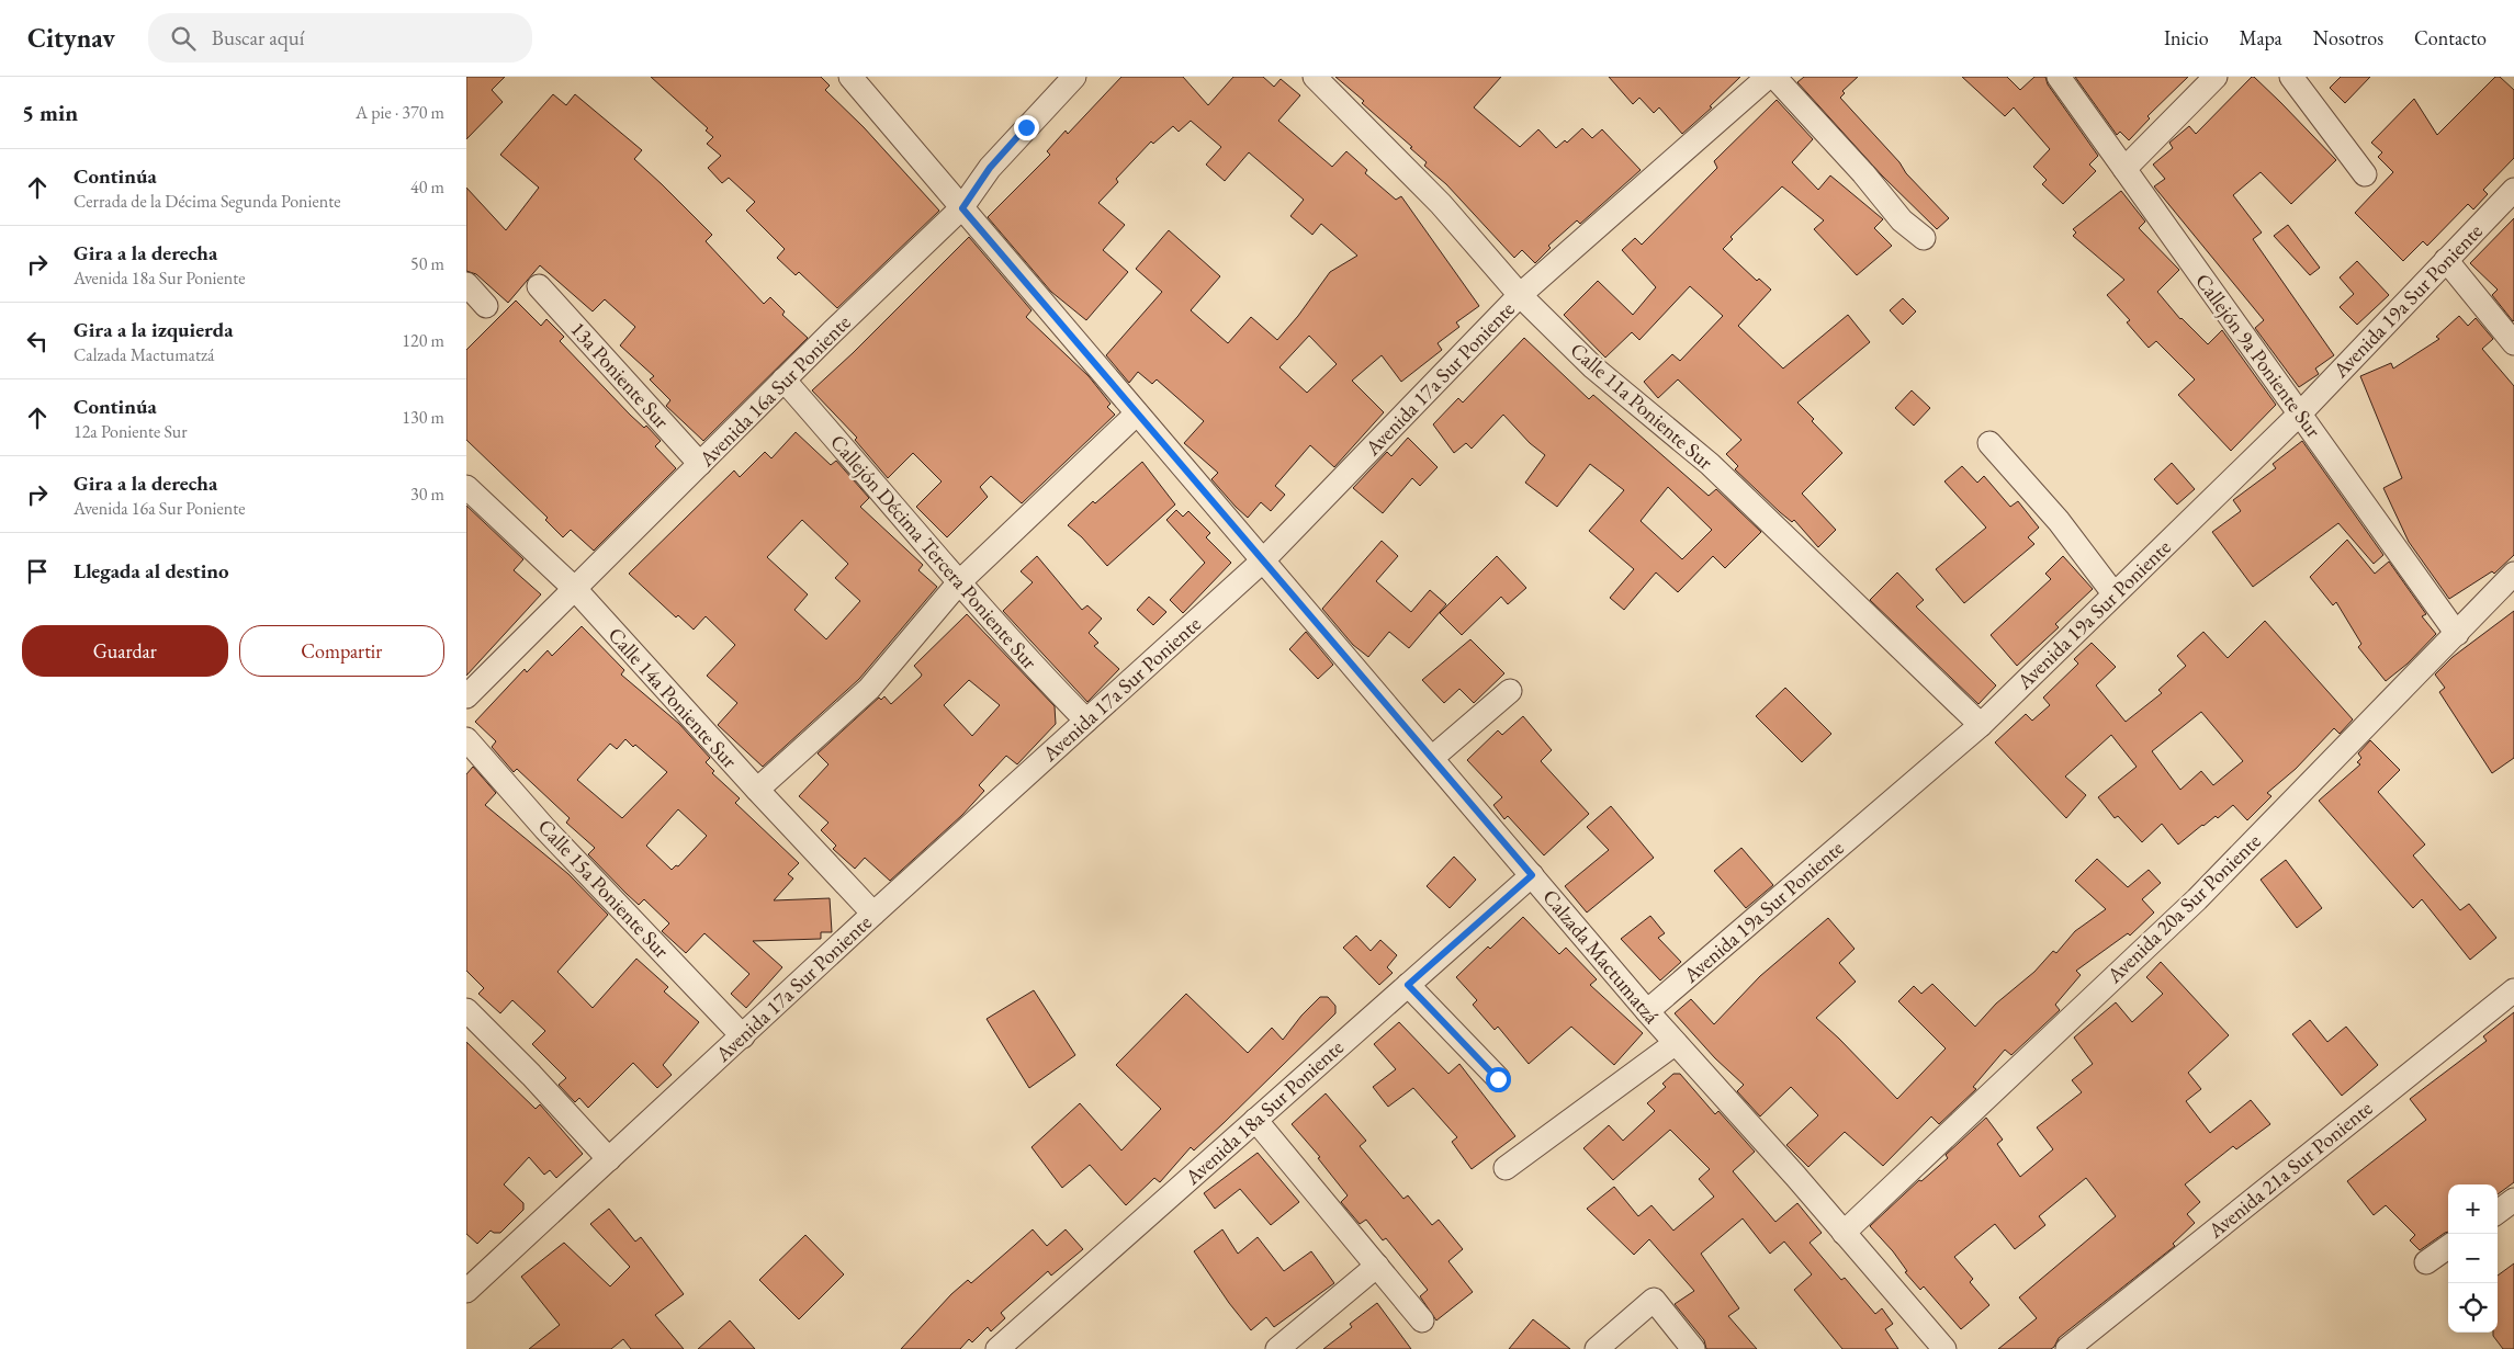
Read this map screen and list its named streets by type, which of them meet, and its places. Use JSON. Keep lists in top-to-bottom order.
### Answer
{
  "streets": {
    "street": [
      "Avenida 19a Sur Poniente",
      "Callejón 9a Poniente Sur",
      "13a Poniente Sur",
      "Avenida 17a Sur Poniente",
      "Avenida 16a Sur Poniente",
      "Calle 11a Poniente Sur",
      "Callejón Décima Tercera Poniente Sur",
      "Calle 14a Poniente Sur",
      "Calle 15a Poniente Sur",
      "Avenida 20a Sur Poniente",
      "Calzada Mactumatzá",
      "Avenida 18a Sur Poniente",
      "Avenida 21a Sur Poniente"
    ]
  },
  "crossings": [
    ["Avenida 19a Sur Poniente", "Callejón 9a Poniente Sur"],
    ["Avenida 19a Sur Poniente", "Calle 11a Poniente Sur"],
    ["Avenida 19a Sur Poniente", "Calzada Mactumatzá"],
    ["Callejón 9a Poniente Sur", "Avenida 20a Sur Poniente"],
    ["13a Poniente Sur", "Avenida 16a Sur Poniente"],
    ["Avenida 17a Sur Poniente", "Calle 11a Poniente Sur"],
    ["Avenida 17a Sur Poniente", "Callejón Décima Tercera Poniente Sur"],
    ["Avenida 17a Sur Poniente", "Calle 14a Poniente Sur"],
    ["Avenida 17a Sur Poniente", "Calle 15a Poniente Sur"],
    ["Avenida 17a Sur Poniente", "Calzada Mactumatzá"],
    ["Avenida 16a Sur Poniente", "Callejón Décima Tercera Poniente Sur"],
    ["Avenida 16a Sur Poniente", "Calle 14a Poniente Sur"],
    ["Avenida 16a Sur Poniente", "Calzada Mactumatzá"],
    ["Avenida 20a Sur Poniente", "Calzada Mactumatzá"],
    ["Calzada Mactumatzá", "Avenida 18a Sur Poniente"]
  ],
  "page": {
    "header": "Citynav",
    "search": "Buscar aquí",
    "nav": [
      "Inicio",
      "Mapa",
      "Nosotros",
      "Contacto"
    ],
    "heading": ["5 min", "A pie · 370 m"],
    "list": [
      ["Continúa", "Cerrada de la Décima Segunda Poniente", "40 m"],
      ["Gira a la derecha", "Avenida 18a Sur Poniente", "50 m"],
      ["Gira a la izquierda", "Calzada Mactumatzá", "120 m"],
      ["Continúa", "12a Poniente Sur", "130 m"],
      ["Gira a la derecha", "Avenida 16a Sur Poniente", "30 m"],
      "Llegada al destino"
    ],
    "buttons": ["Guardar", "Compartir"],
    "map_buttons": ["+", "−"]
  }
}
